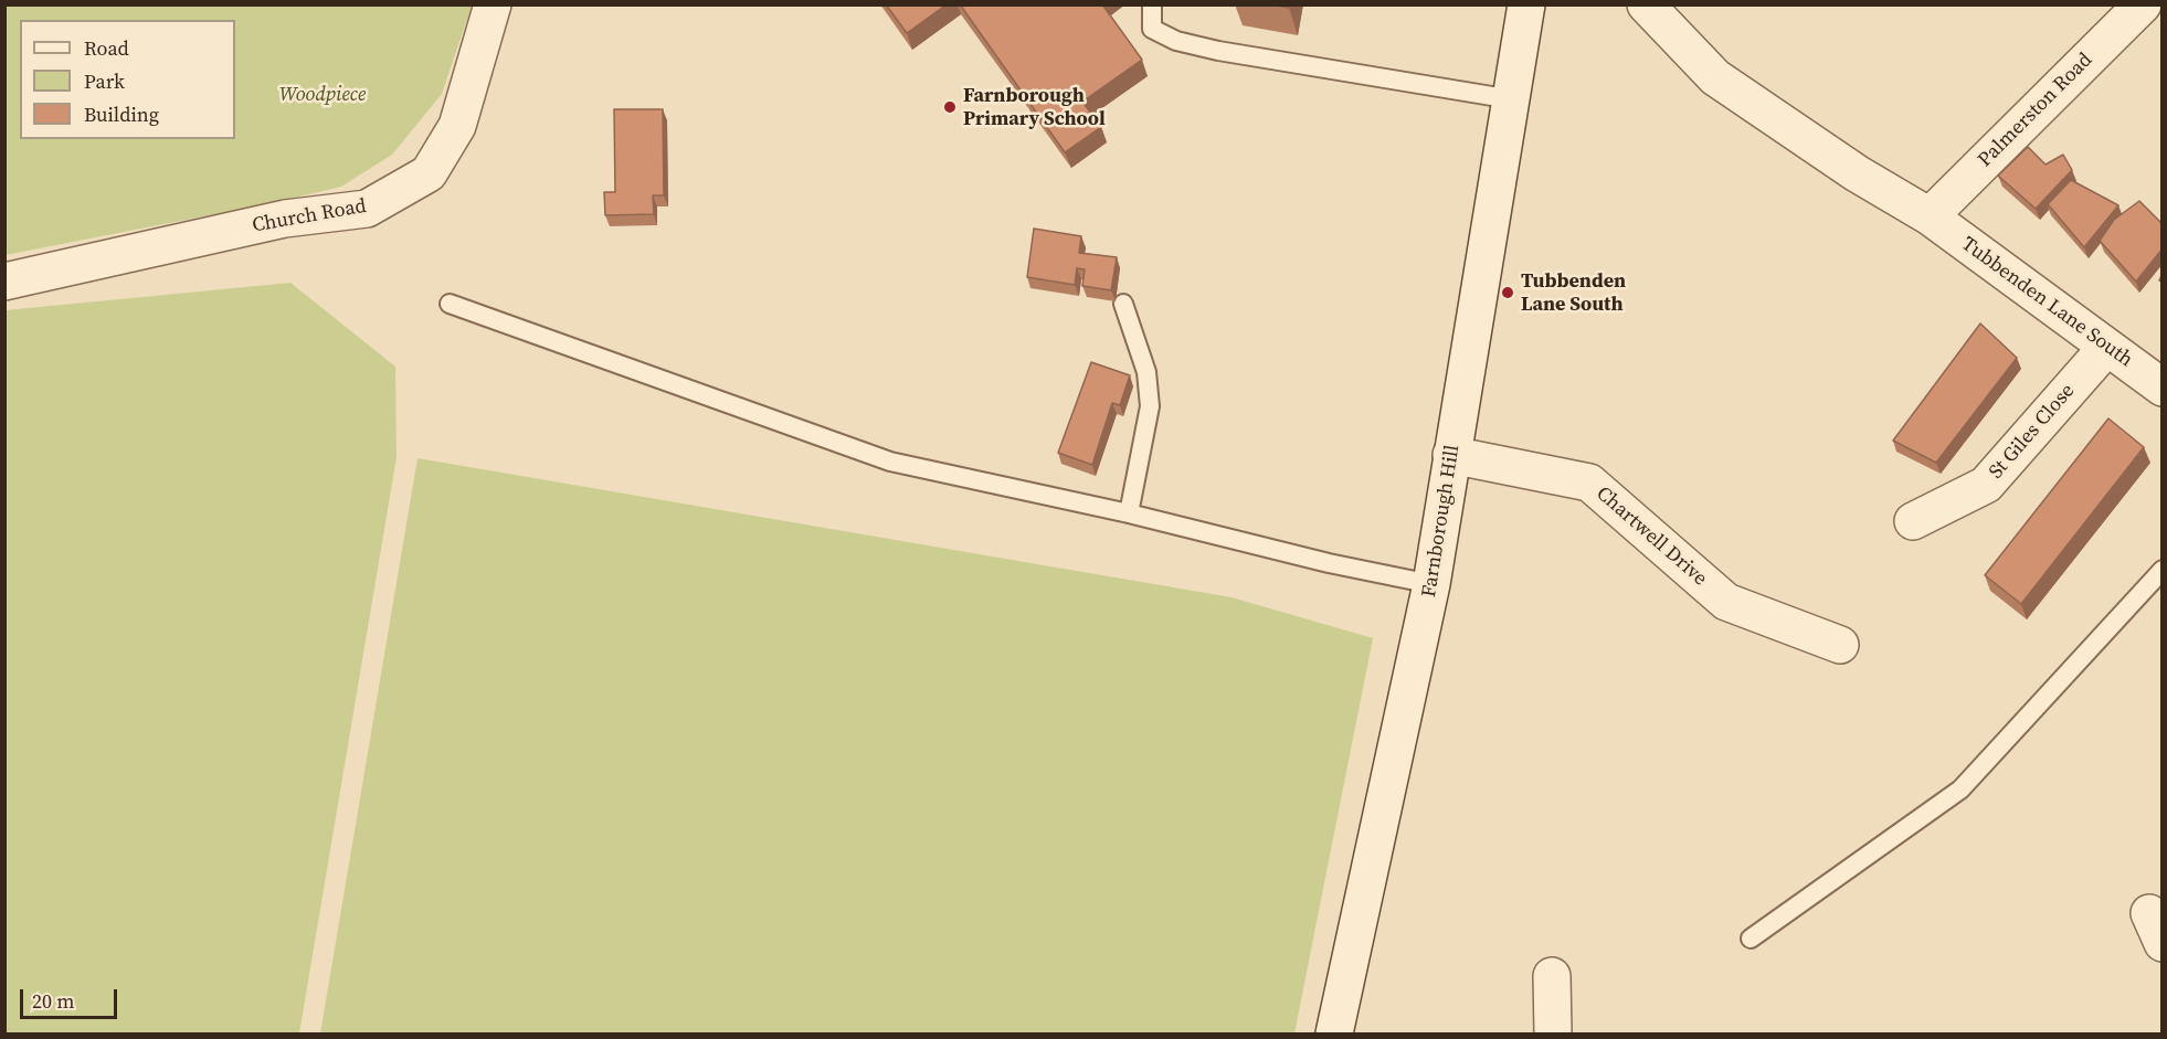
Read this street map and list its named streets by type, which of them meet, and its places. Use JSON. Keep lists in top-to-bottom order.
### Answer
{
  "streets": {
    "street": [
      "Palmerston Road",
      "Church Road",
      "Tubbenden Lane South",
      "St Giles Close",
      "Farnborough Hill",
      "Chartwell Drive"
    ]
  },
  "crossings": [
    ["Palmerston Road", "Tubbenden Lane South"],
    ["Tubbenden Lane South", "St Giles Close"],
    ["Farnborough Hill", "Chartwell Drive"]
  ],
  "parks": ["Woodpiece"],
  "places": ["Farnborough Primary School", "Tubbenden Lane South"],
  "legend": ["Road", "Park", "Building"],
  "scale_bar": "20 m"
}
